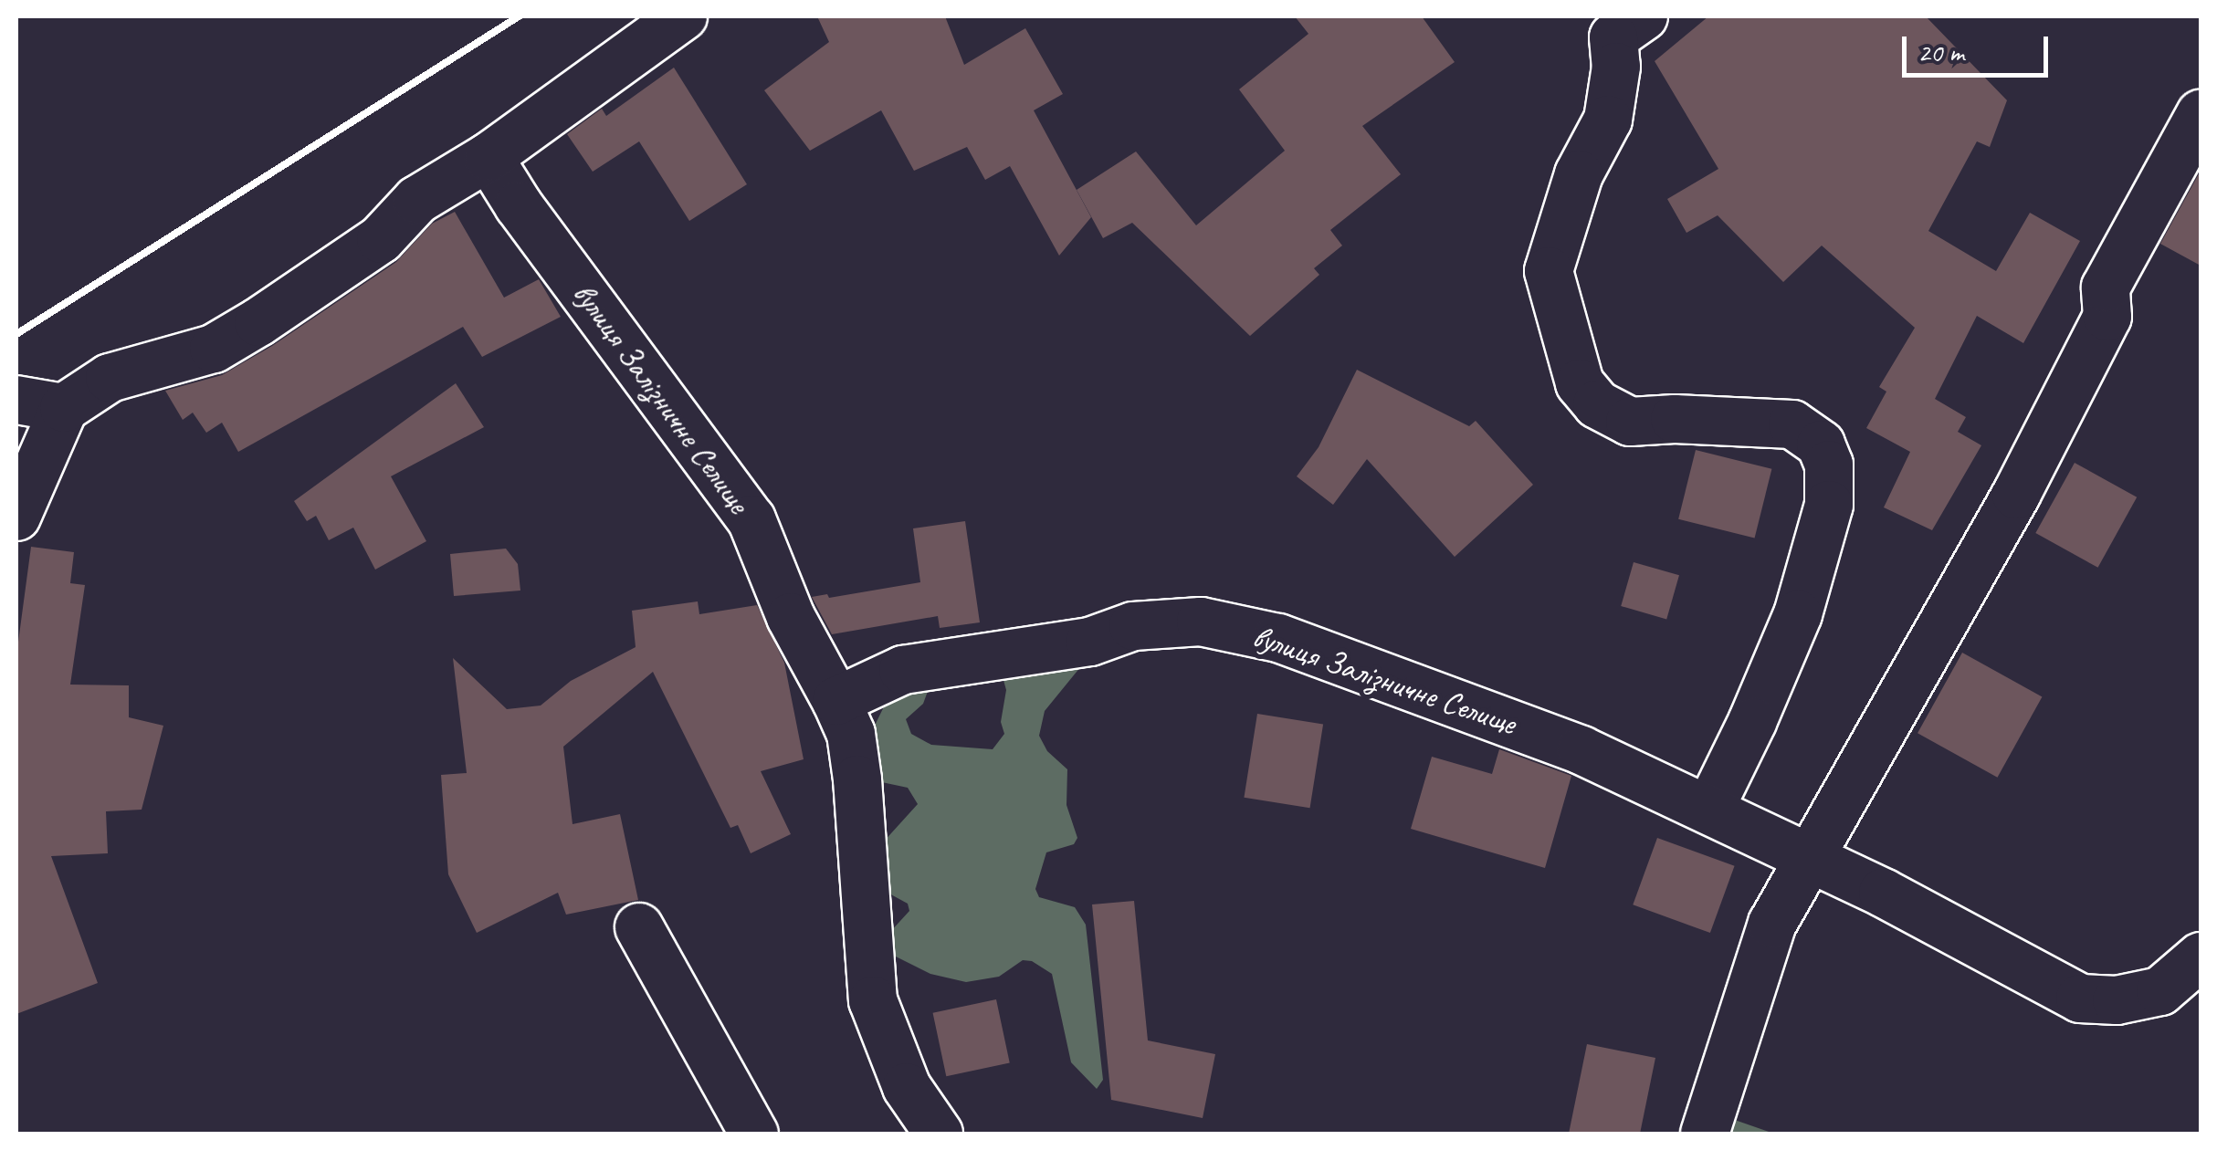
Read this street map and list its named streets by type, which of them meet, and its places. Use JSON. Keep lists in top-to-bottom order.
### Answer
{
  "streets": {
    "street": ["вулиця Залізничне Селище"]
  },
  "scale_bar": "20 m"
}
